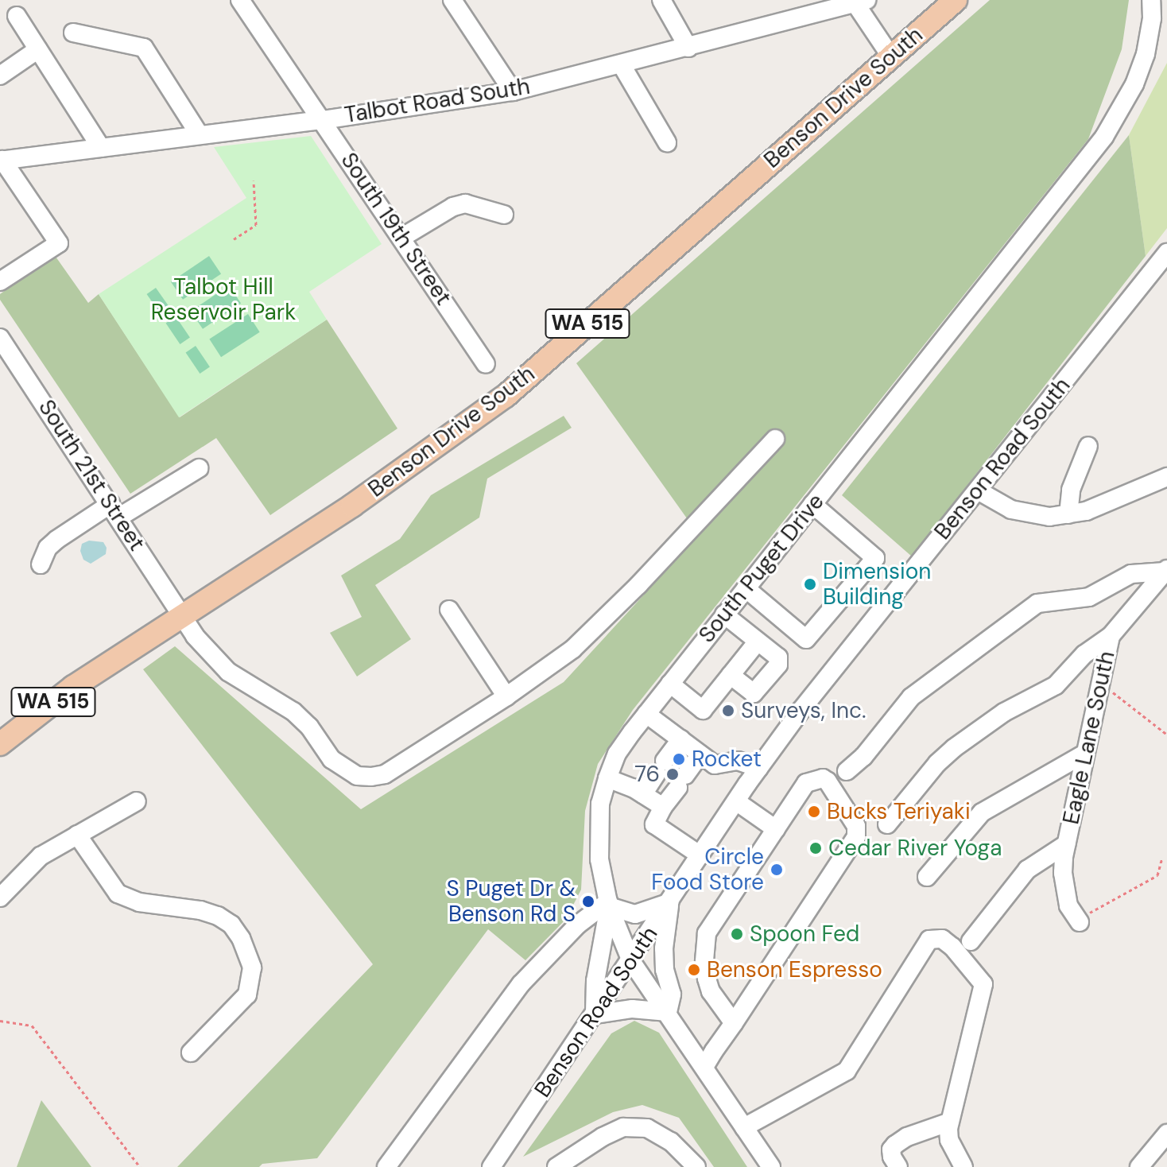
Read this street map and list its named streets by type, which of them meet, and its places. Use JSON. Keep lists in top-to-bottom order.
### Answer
{
  "streets": {
    "main road": ["Benson Drive South", "WA 515"],
    "street": [
      "Talbot Road South",
      "South 19th Street",
      "Benson Road South",
      "South 21st Street",
      "South Puget Drive",
      "Eagle Lane South"
    ]
  },
  "crossings": [
    ["Benson Drive South", "South 21st Street"],
    ["Talbot Road South", "South 19th Street"],
    ["Benson Road South", "South Puget Drive"]
  ],
  "parks": ["Talbot Hill Reservoir Park"],
  "places": [
    "Dimension Building",
    "Surveys, Inc.",
    "Rocket",
    "76",
    "Bucks Teriyaki",
    "Cedar River Yoga",
    "Circle Food Store",
    "S Puget Dr & Benson Rd S",
    "Spoon Fed",
    "Benson Espresso"
  ]
}
